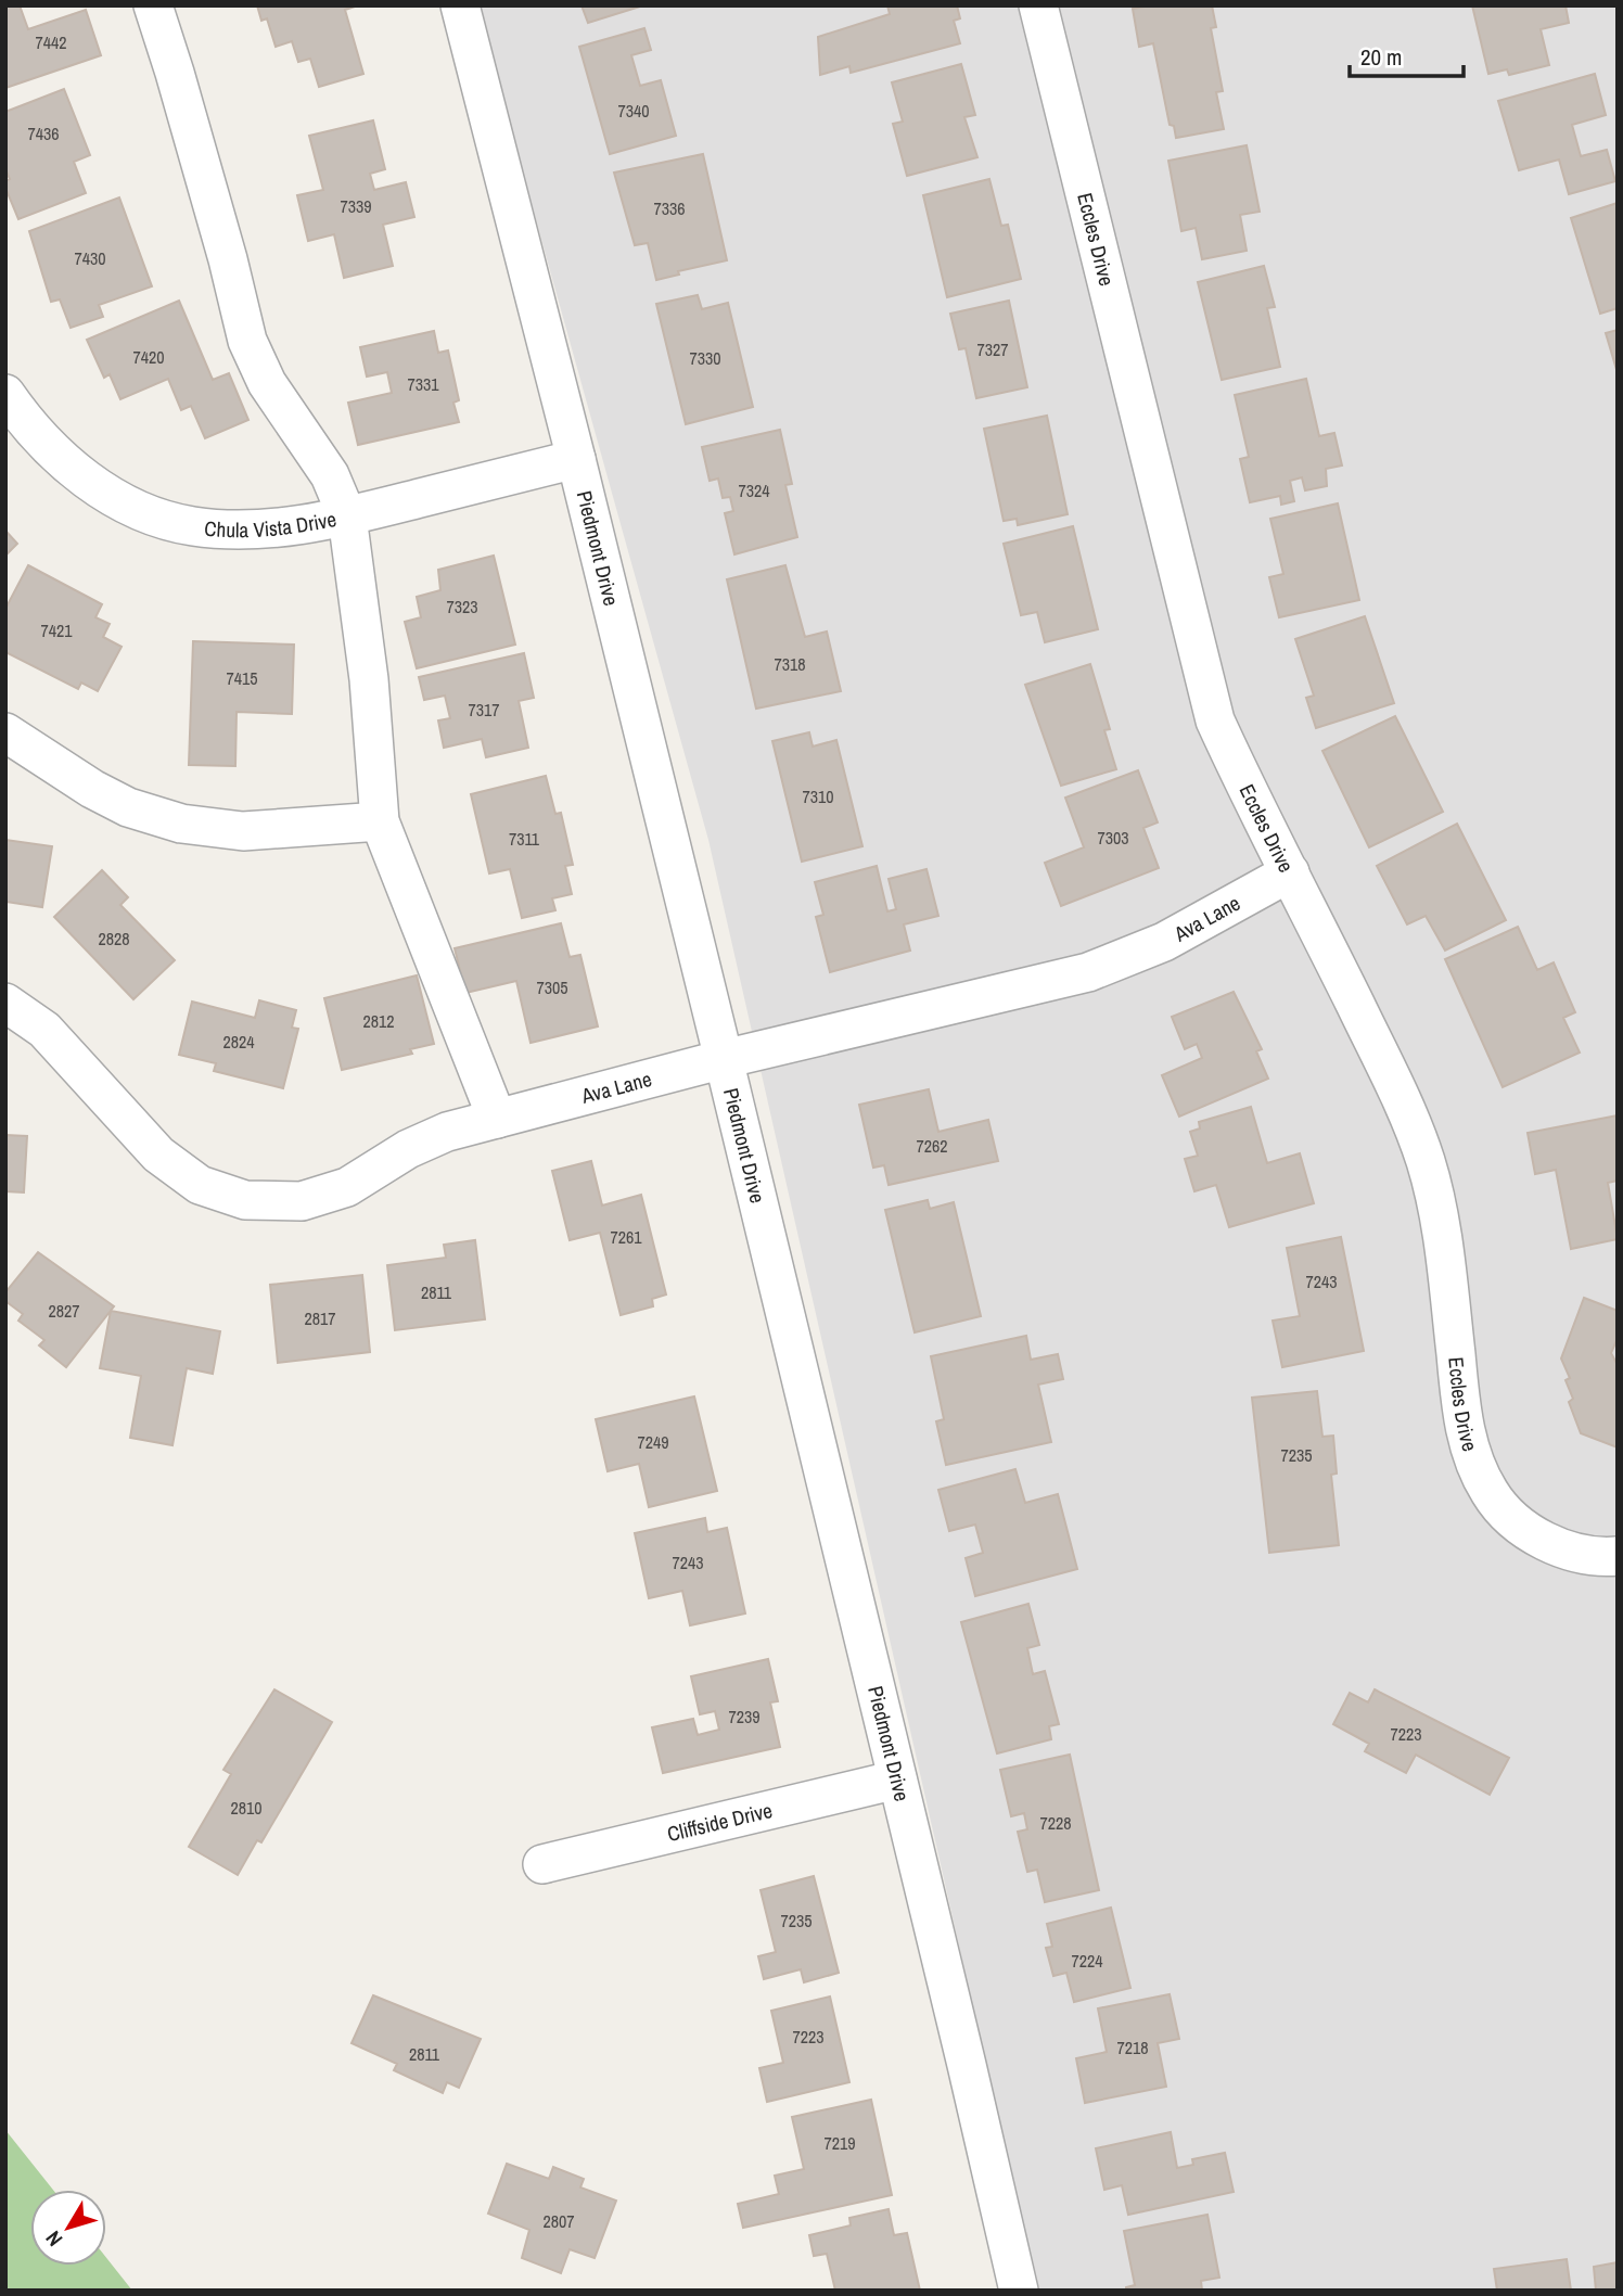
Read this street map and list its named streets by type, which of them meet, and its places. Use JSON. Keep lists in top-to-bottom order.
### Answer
{
  "streets": {
    "street": [
      "Eccles Drive",
      "Chula Vista Drive",
      "Piedmont Drive",
      "Ava Lane",
      "Cliffside Drive"
    ]
  },
  "crossings": [
    ["Eccles Drive", "Ava Lane"],
    ["Chula Vista Drive", "Piedmont Drive"],
    ["Piedmont Drive", "Ava Lane"],
    ["Piedmont Drive", "Cliffside Drive"]
  ],
  "house_numbers": [
    "7442",
    "7340",
    "7436",
    "7339",
    "7336",
    "7430",
    "7327",
    "7420",
    "7330",
    "7331",
    "7324",
    "7323",
    "7421",
    "7318",
    "7415",
    "7317",
    "7310",
    "7303",
    "7311",
    "2828",
    "7305",
    "2812",
    "2824",
    "7262",
    "7261",
    "7243",
    "2811",
    "2827",
    "2817",
    "7249",
    "7235",
    "7243",
    "7239",
    "7223",
    "2810",
    "7228",
    "7235",
    "7224",
    "7223",
    "7218",
    "2811",
    "7219",
    "2807"
  ],
  "scale_bar": "20 m",
  "north": "bottom left"
}
